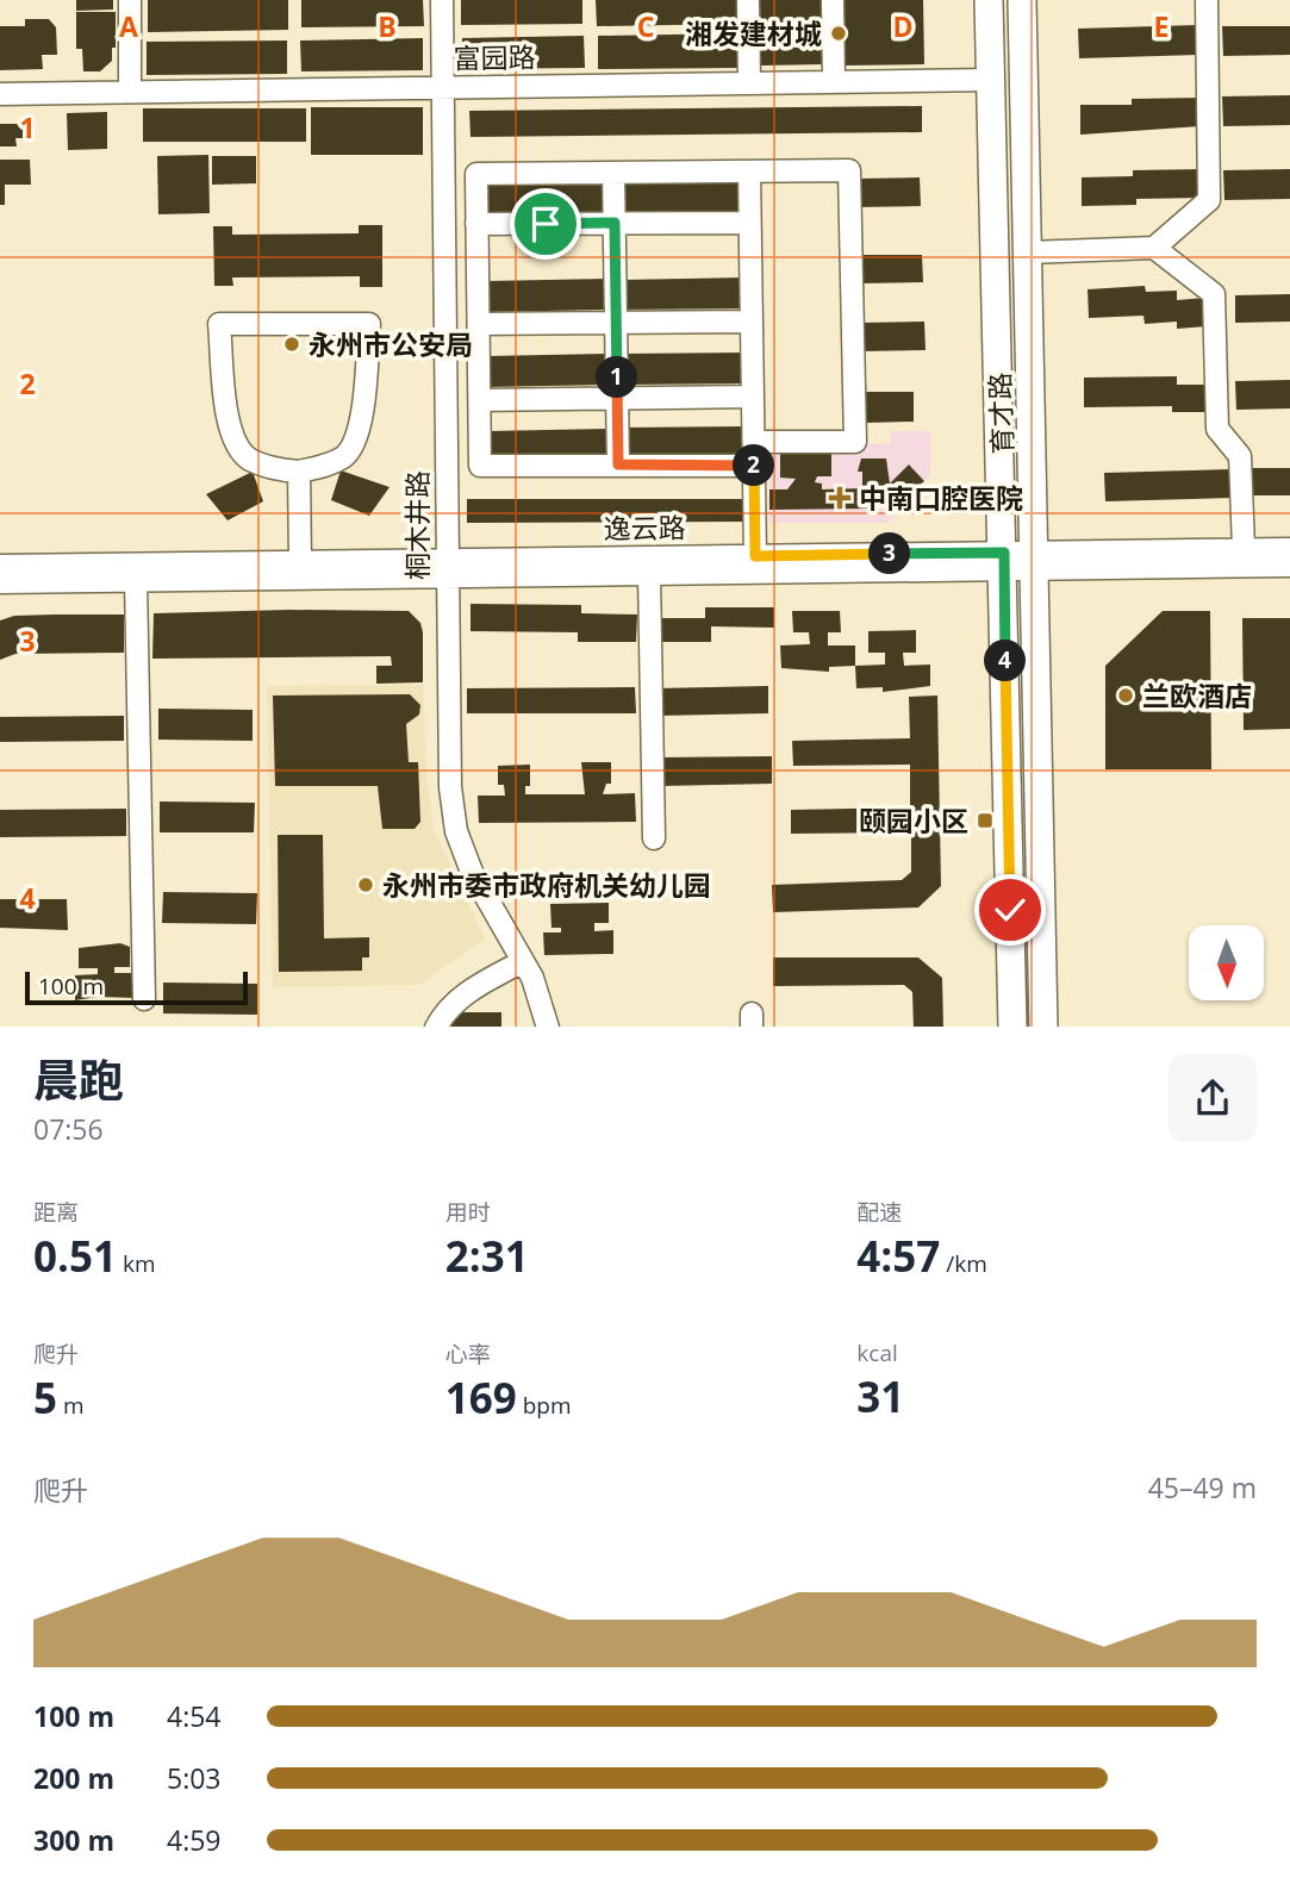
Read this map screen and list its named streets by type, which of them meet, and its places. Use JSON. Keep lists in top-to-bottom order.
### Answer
{
  "streets": {
    "main road": ["育才路"],
    "street": ["富园路", "桐木井路", "逸云路"]
  },
  "crossings": [
    ["富园路", "育才路"],
    ["富园路", "桐木井路"],
    ["育才路", "逸云路"],
    ["桐木井路", "逸云路"]
  ],
  "places": {
    "other": [
      "湘发建材城",
      "永州市公安局",
      "兰欧酒店",
      "永州市委市政府机关幼儿园"
    ],
    "health": ["中南口腔医院"],
    "transit": ["颐园小区"]
  },
  "scale_bar": "100 m",
  "north": "bottom",
  "page": {
    "pins": [
      "1",
      "2",
      "3",
      "4"
    ],
    "scale": "100 m",
    "heading": ["晨跑", "07:56"],
    "stats": [
      ["距离", "0.51 km"],
      ["用时", "2:31"],
      ["配速", "4:57 /km"],
      ["爬升", "5 m"],
      ["心率", "169 bpm"],
      ["kcal", "31"]
    ],
    "chart": ["爬升", "45–49 m"],
    "list": [
      {
        "name": "100 m",
        "note": "4:54"
      },
      {
        "name": "200 m",
        "note": "5:03"
      },
      {
        "name": "300 m",
        "note": "4:59"
      }
    ]
  },
  "grid": {
    "columns": [
      "A",
      "B",
      "C",
      "D",
      "E"
    ],
    "rows": [
      "1",
      "2",
      "3",
      "4"
    ]
  }
}
